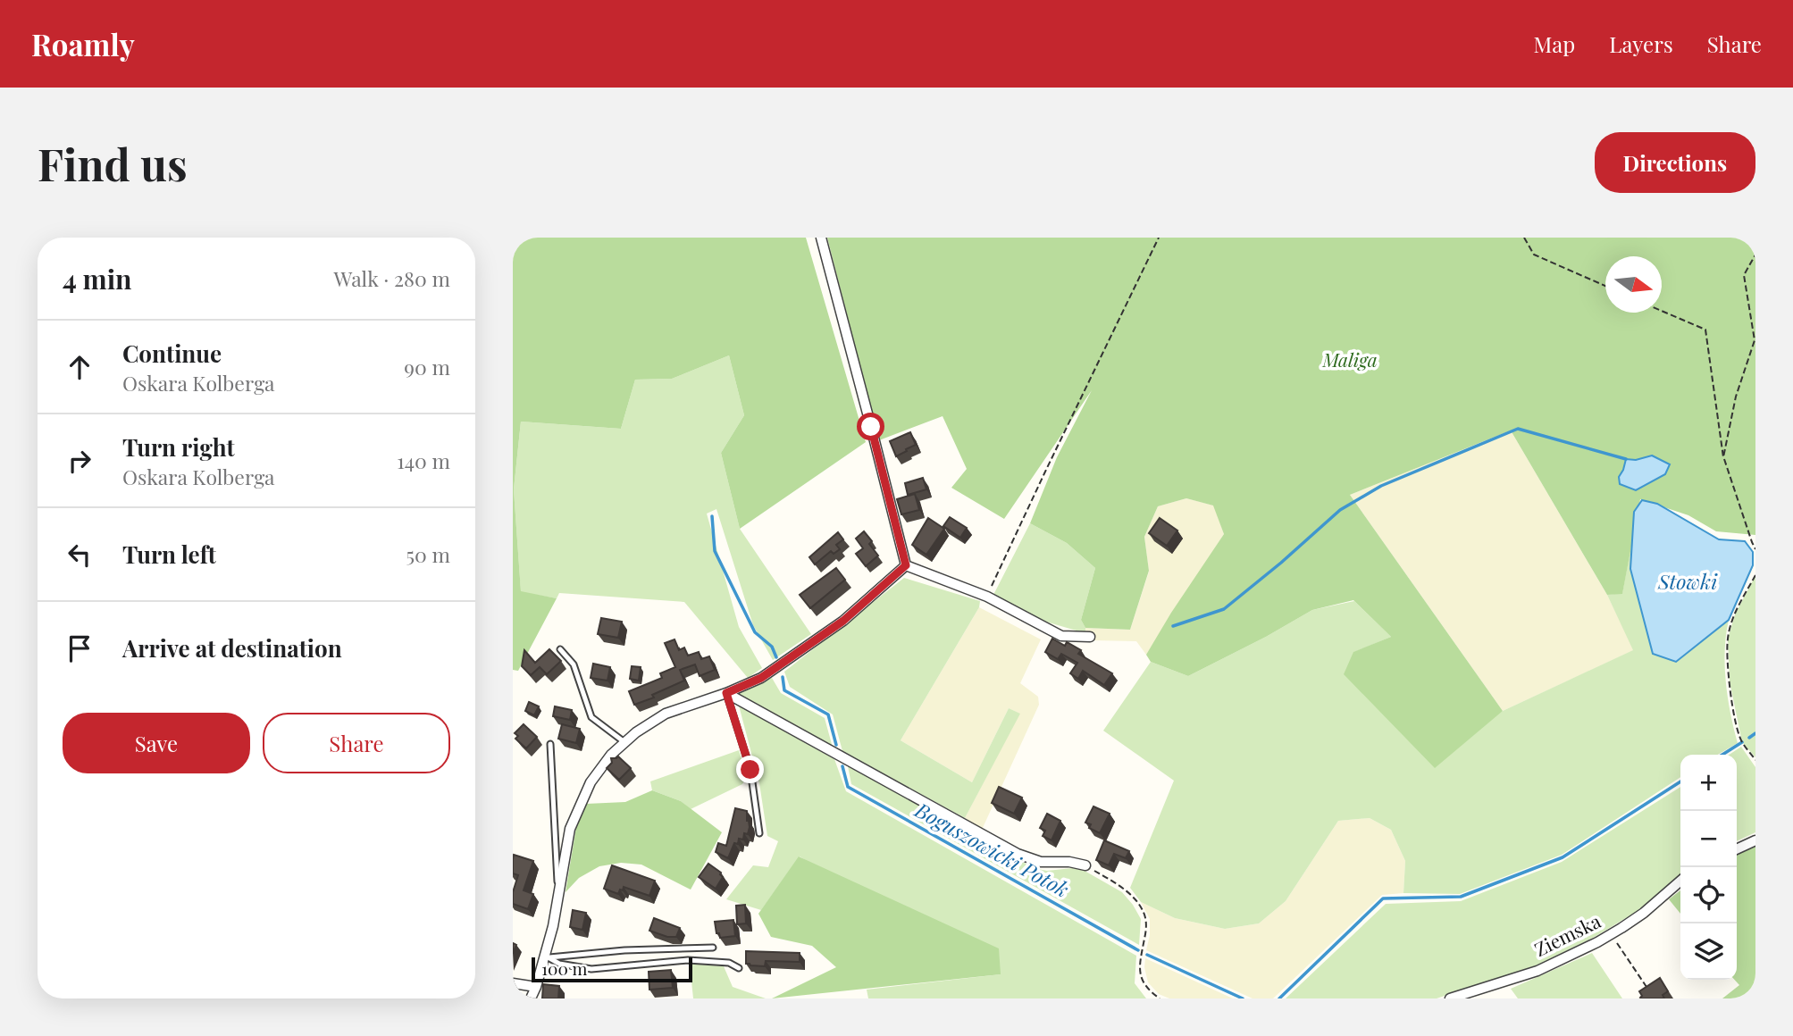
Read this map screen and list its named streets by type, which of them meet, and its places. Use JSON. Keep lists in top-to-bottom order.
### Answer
{
  "streets": {
    "street": ["Ziemska"]
  },
  "water": ["Stowki", "Boguszowicki Potok"],
  "parks": ["Maliga"],
  "scale_bar": "100 m",
  "north": "right",
  "page": {
    "header": "Roamly",
    "nav": ["Map", "Layers", "Share"],
    "buttons": [
      "Directions",
      ["Save", "Share"]
    ],
    "title": "Find us",
    "heading": ["4 min", "Walk · 280 m"],
    "list": [
      ["Continue", "Oskara Kolberga", "90 m"],
      ["Turn right", "Oskara Kolberga", "140 m"],
      ["Turn left", "50 m"],
      "Arrive at destination"
    ],
    "map_buttons": ["+", "−"],
    "scale": "100 m"
  }
}
